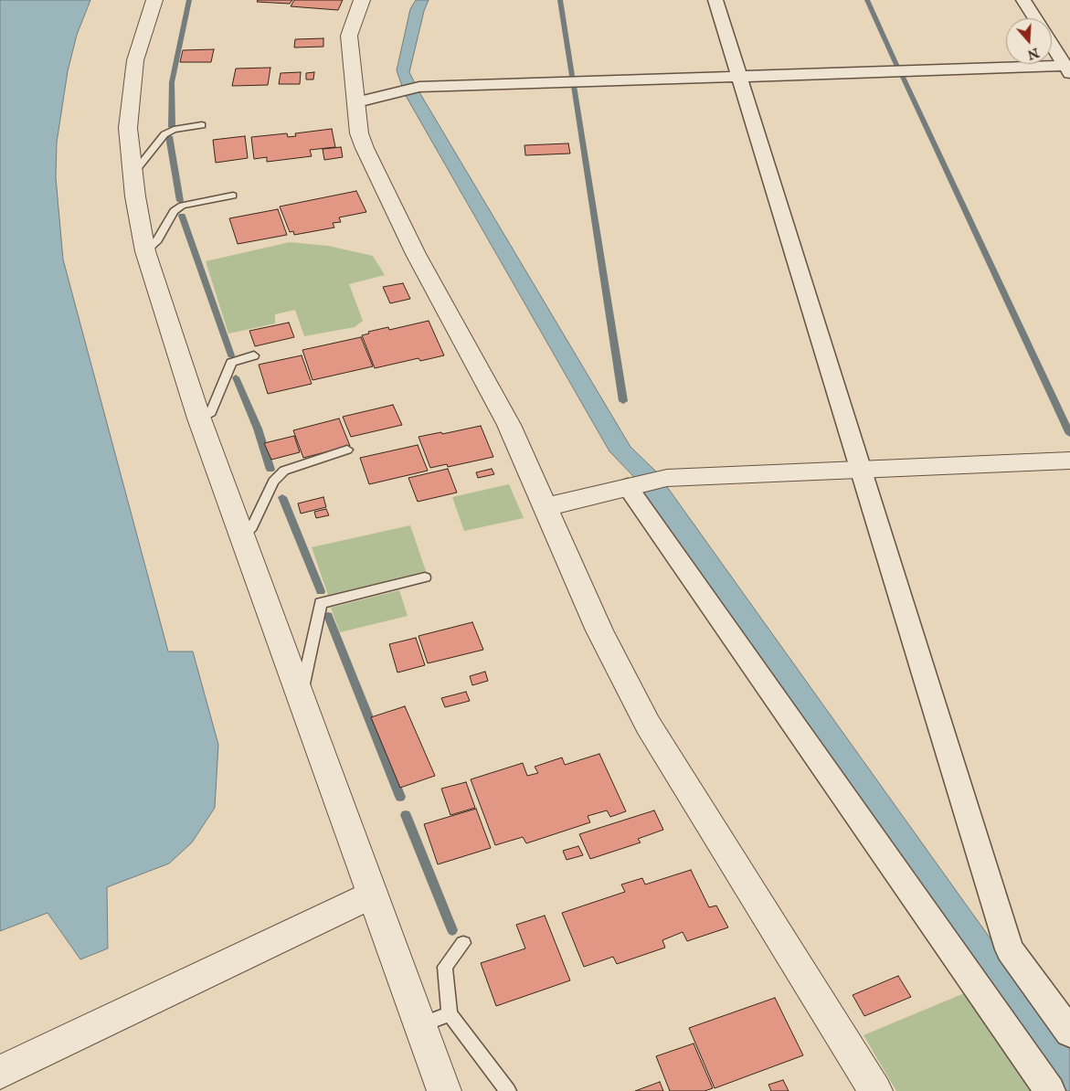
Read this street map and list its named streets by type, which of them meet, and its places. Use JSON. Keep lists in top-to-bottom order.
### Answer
{
  "north": "bottom"
}
